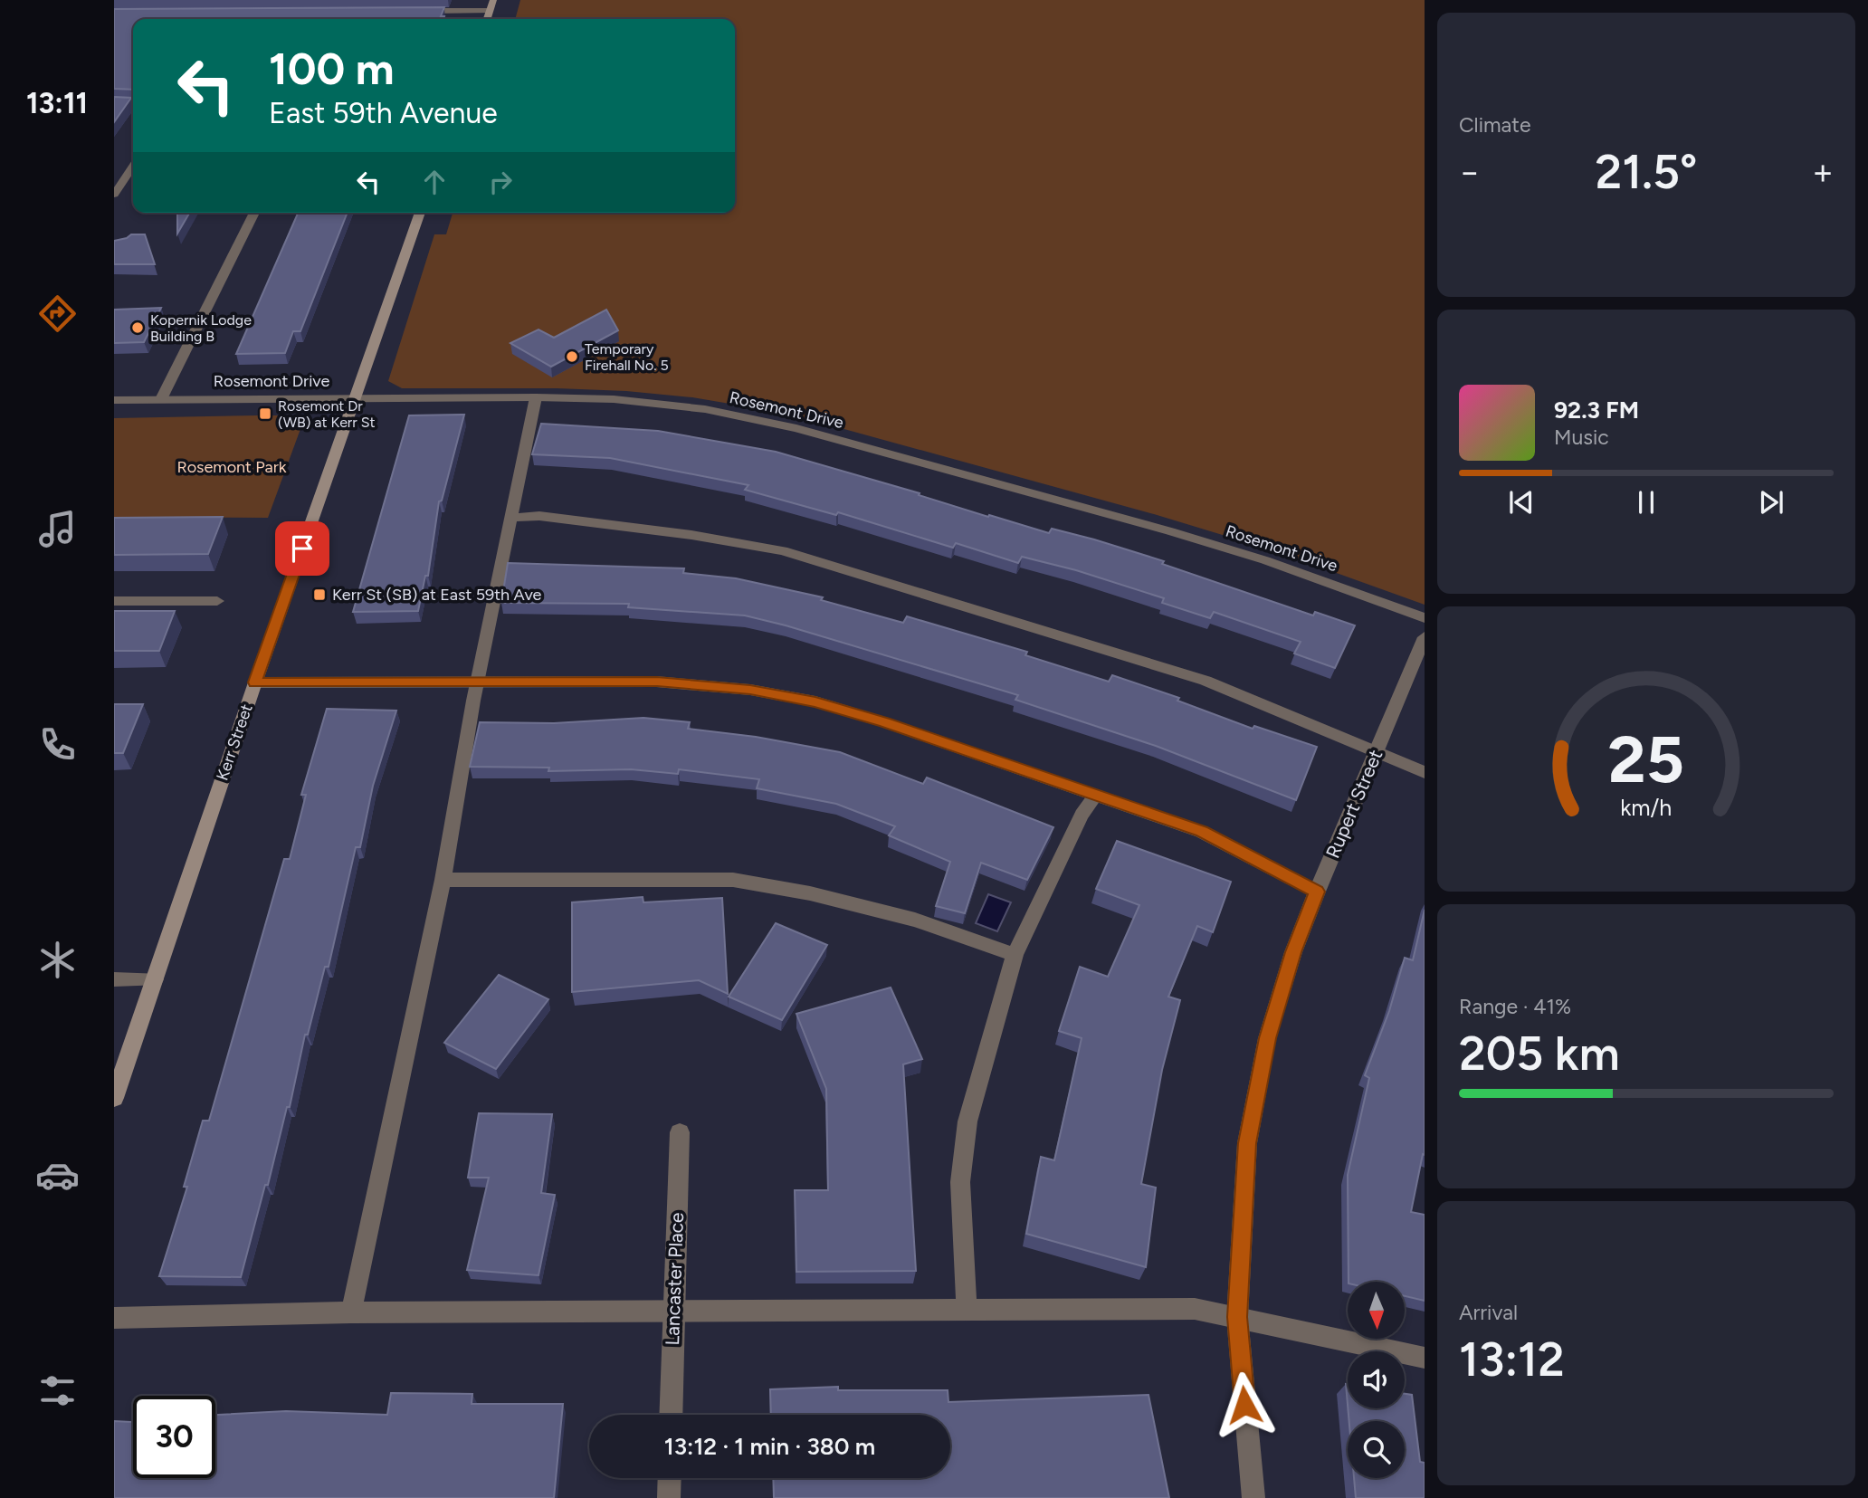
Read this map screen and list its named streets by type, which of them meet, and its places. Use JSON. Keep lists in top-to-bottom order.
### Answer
{
  "streets": {
    "street": [
      "Rosemont Drive",
      "Kerr Street",
      "Rupert Street",
      "Lancaster Place"
    ]
  },
  "crossings": [
    ["Rosemont Drive", "Kerr Street"]
  ],
  "parks": ["Rosemont Park"],
  "places": {
    "other": ["Kopernik Lodge Building B", "Temporary Firehall No. 5"],
    "transit": ["Rosemont Dr (WB) at Kerr St", "Kerr St (SB) at East 59th Ave"]
  },
  "north": "bottom",
  "page": {
    "tabs": "13:11",
    "tile": [
      "Climate",
      ["Range · 41%", "205 km"],
      ["Arrival", "13:12"]
    ],
    "turn": ["100 m", "East 59th Avenue"],
    "heat": ["−", "21.5°", "+"],
    "song": ["92.3 FM", "Music"],
    "limit": "30",
    "trip": "13:12 · 1 min · 380 m",
    "gauge": ["25", "km/h"]
  }
}
